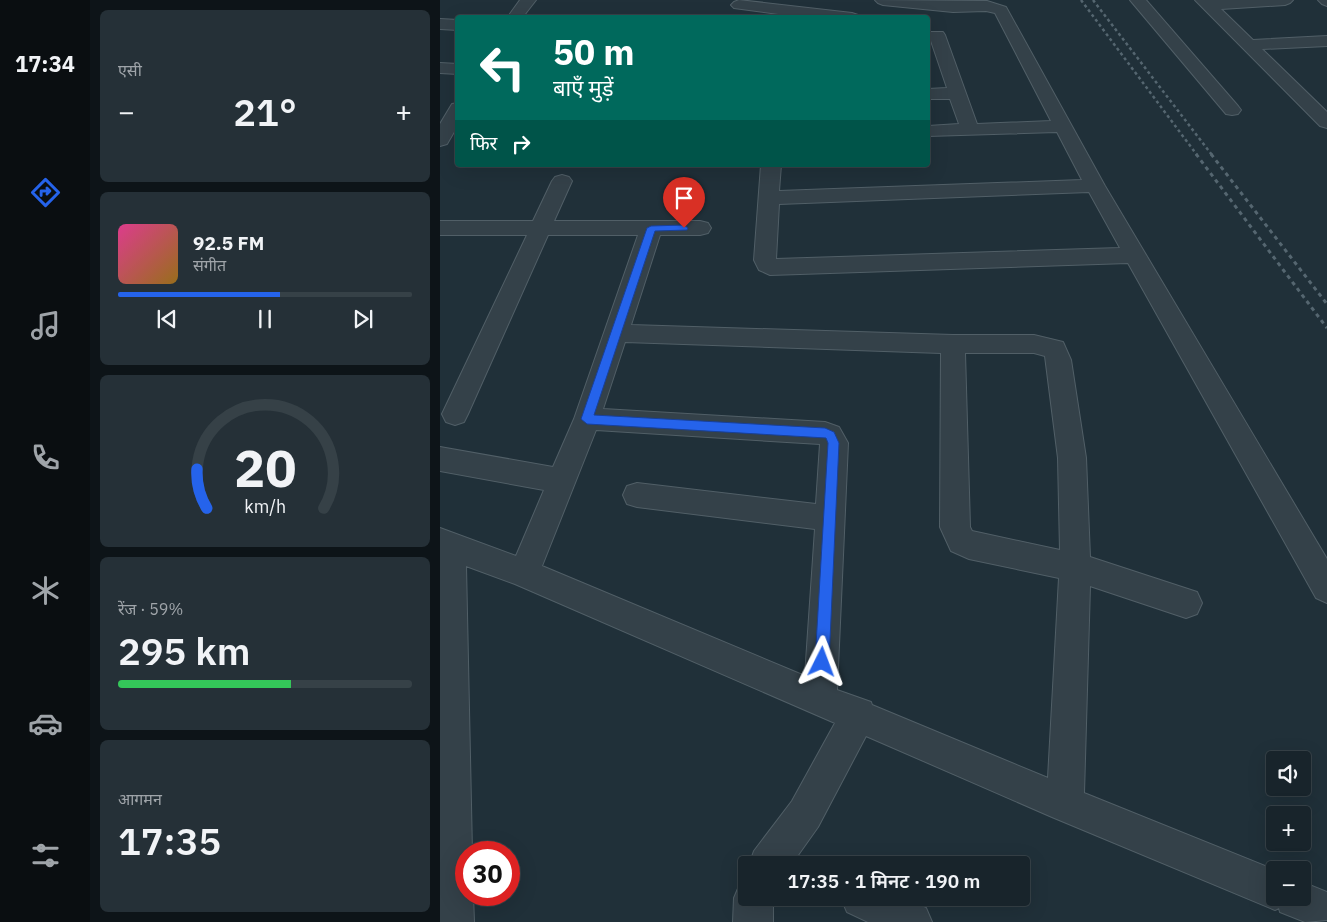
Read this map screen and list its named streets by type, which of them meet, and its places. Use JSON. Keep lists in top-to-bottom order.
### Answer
{
  "page": {
    "tabs": "17:34",
    "tile": [
      "एसी",
      ["रेंज · 59%", "295 km"],
      ["आगमन", "17:35"]
    ],
    "turn": ["50 m", "बाएँ मुड़ें"],
    "heat": ["−", "21°", "+"],
    "then": "फिर",
    "song": ["92.5 FM", "संगीत"],
    "map_buttons": ["+", "−"],
    "limit": "30",
    "trip": "17:35 · 1 मिनट · 190 m",
    "gauge": ["20", "km/h"]
  }
}
